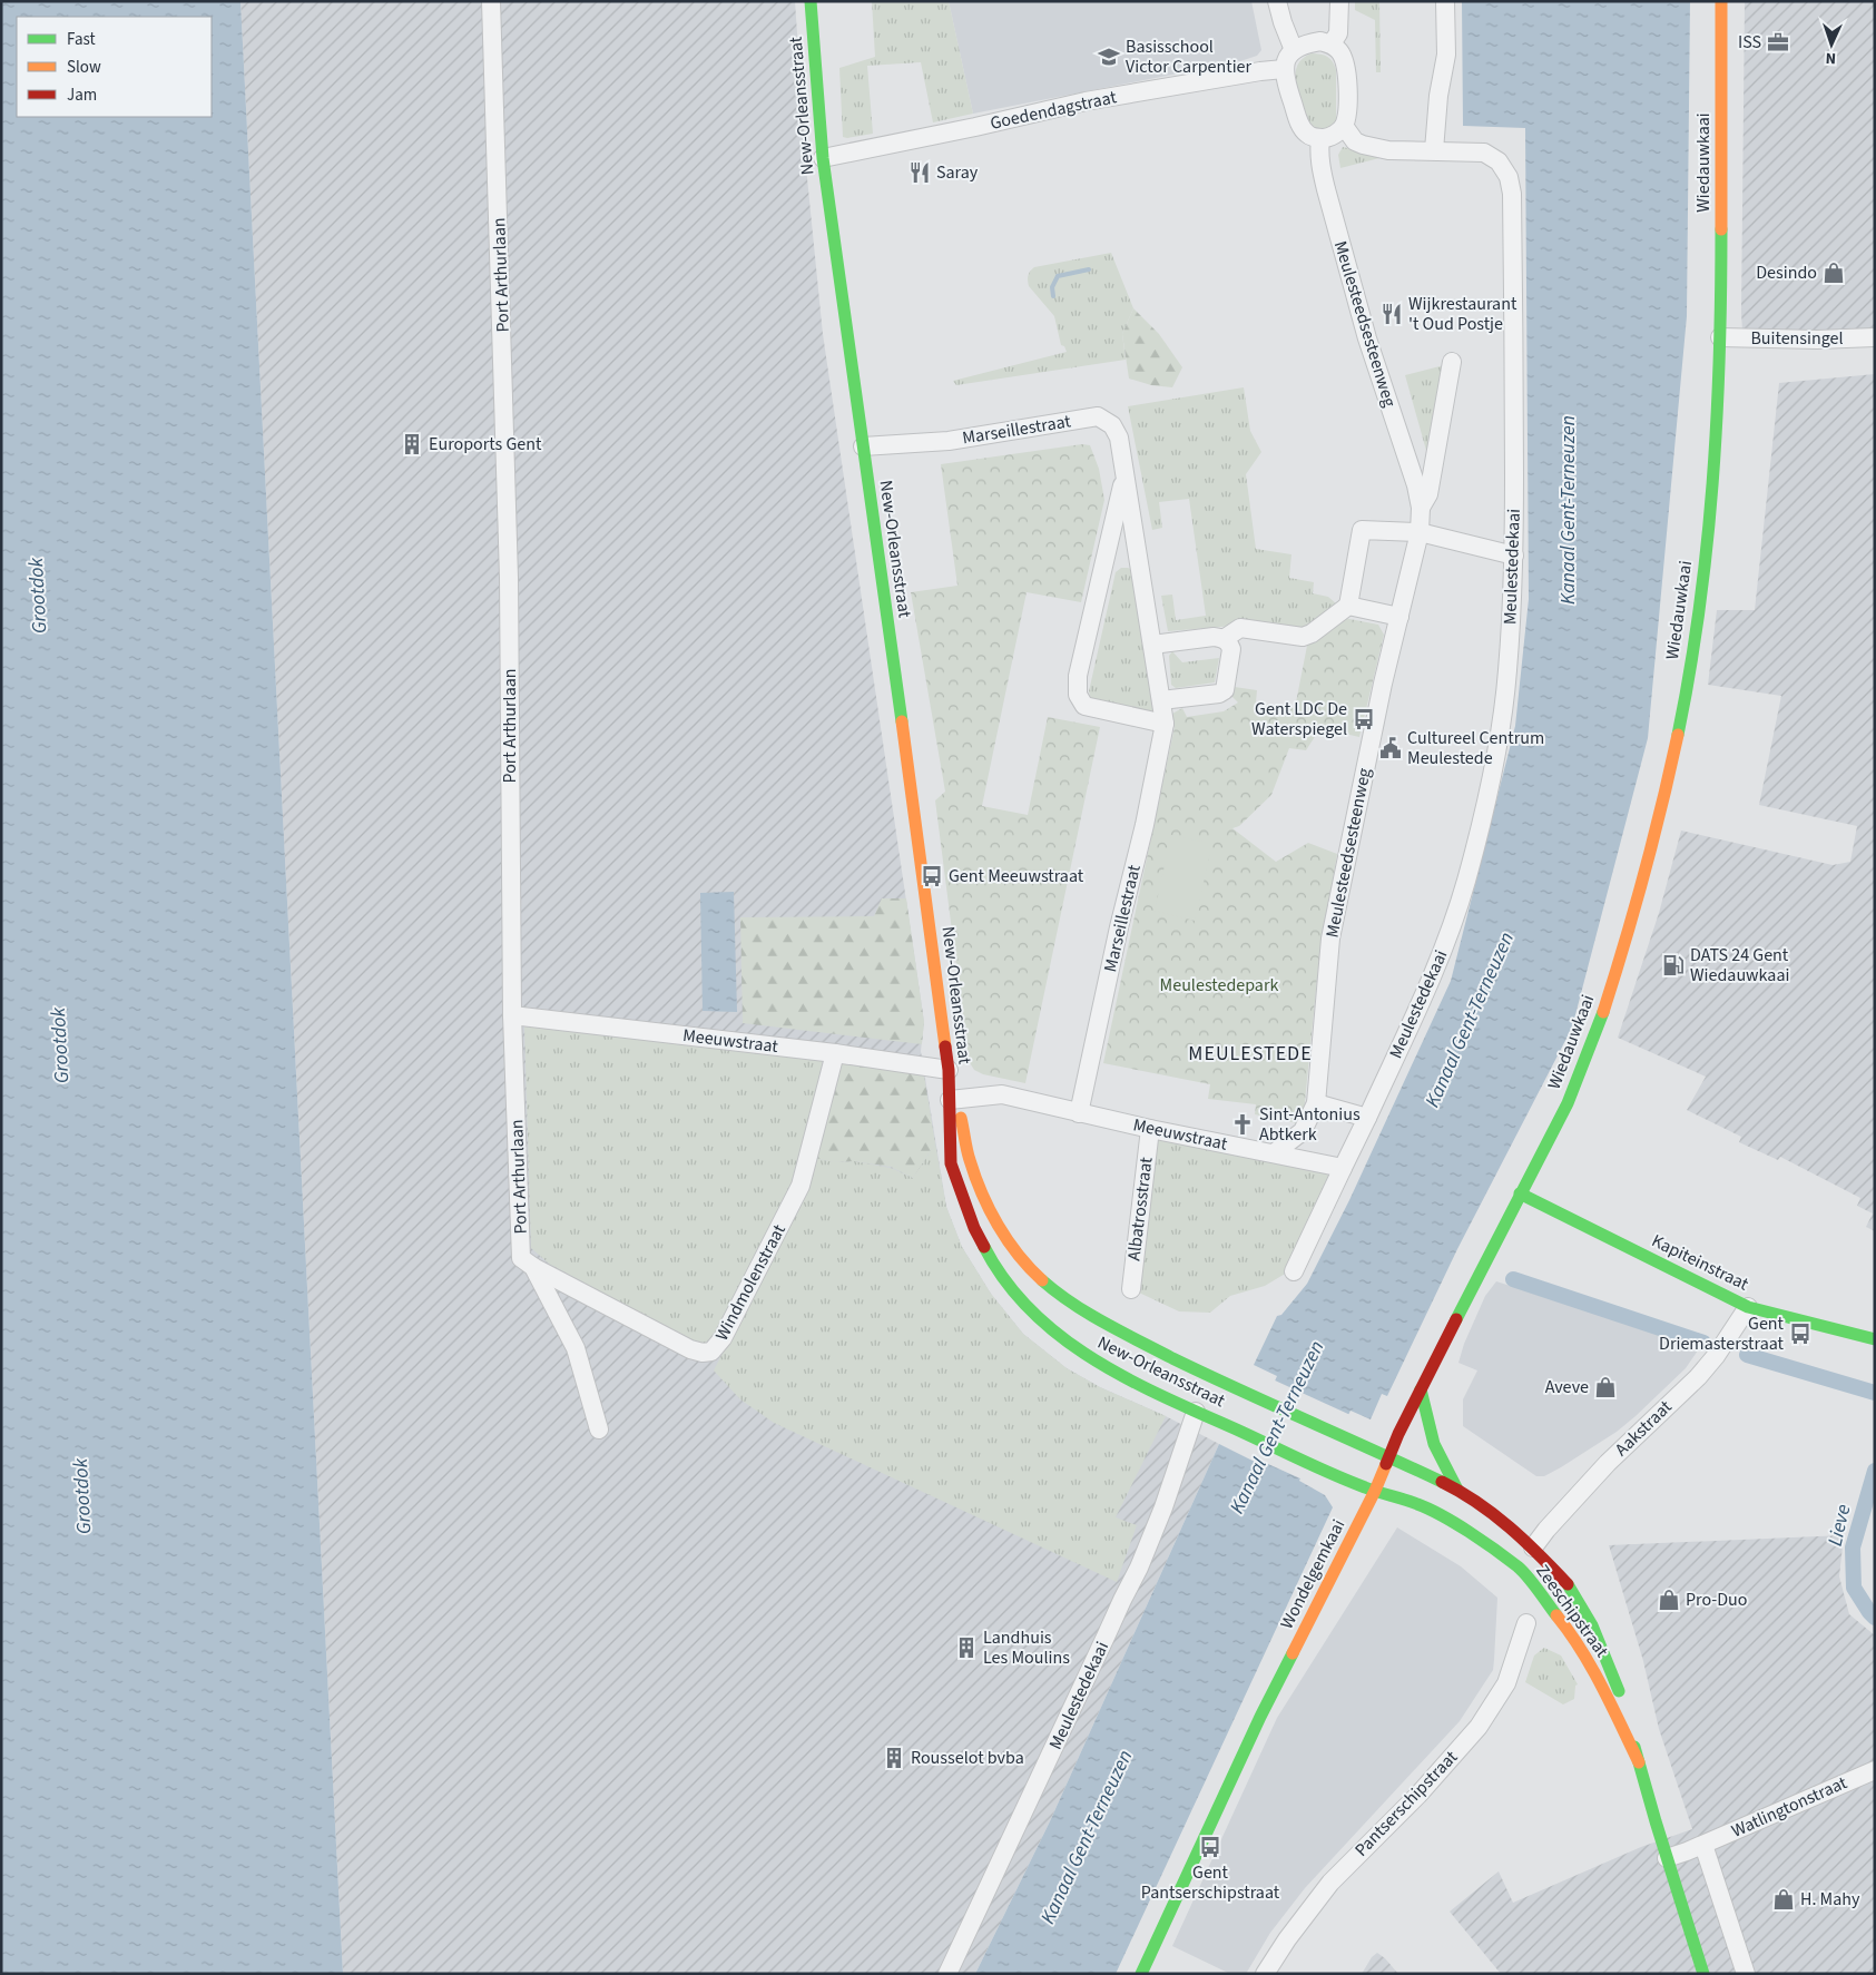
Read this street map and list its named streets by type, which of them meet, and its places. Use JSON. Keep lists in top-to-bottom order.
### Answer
{
  "streets": {
    "main road": [
      "New-Orleansstraat",
      "Wiedauwkaai",
      "Kapiteinstraat",
      "Wondelgemkaai",
      "Zeeschipstraat"
    ],
    "street": [
      "Goedendagstraat",
      "Port Arthurlaan",
      "Meulesteedsesteenweg",
      "Buitensingel",
      "Marseillestraat",
      "Meulestedekaai",
      "Meeuwstraat",
      "Albatrosstraat",
      "Windmolenstraat",
      "Aakstraat",
      "Pantserschipstraat",
      "Watlingtonstraat"
    ]
  },
  "crossings": [
    ["New-Orleansstraat", "Goedendagstraat"],
    ["New-Orleansstraat", "Marseillestraat"],
    ["New-Orleansstraat", "Meulestedekaai"],
    ["New-Orleansstraat", "Meeuwstraat"],
    ["New-Orleansstraat", "Wondelgemkaai"],
    ["New-Orleansstraat", "Zeeschipstraat"],
    ["Goedendagstraat", "Meulesteedsesteenweg"],
    ["Goedendagstraat", "Meulestedekaai"],
    ["Wiedauwkaai", "Buitensingel"],
    ["Wiedauwkaai", "Kapiteinstraat"],
    ["Wiedauwkaai", "Wondelgemkaai"],
    ["Port Arthurlaan", "Meeuwstraat"],
    ["Port Arthurlaan", "Windmolenstraat"],
    ["Meulesteedsesteenweg", "Meulestedekaai"],
    ["Marseillestraat", "Meeuwstraat"],
    ["Meulestedekaai", "Meeuwstraat"],
    ["Meeuwstraat", "Albatrosstraat"],
    ["Meeuwstraat", "Windmolenstraat"],
    ["Kapiteinstraat", "Aakstraat"],
    ["Kapiteinstraat", "Wondelgemkaai"],
    ["Aakstraat", "Zeeschipstraat"],
    ["Wondelgemkaai", "Zeeschipstraat"],
    ["Zeeschipstraat", "Watlingtonstraat"]
  ],
  "districts": ["MEULESTEDE"],
  "water": ["Kanaal Gent-Terneuzen", "Grootdok", "Lieve"],
  "parks": ["Meulestedepark"],
  "places": {
    "office": ["ISS"],
    "school or university": ["Basisschool Victor Carpentier"],
    "restaurant": ["Saray", "Wijkrestaurant 't Oud Postje"],
    "shop": [
      "Desindo",
      "Aveve",
      "Pro-Duo",
      "H. Mahy"
    ],
    "building": ["Euroports Gent", "Landhuis Les Moulins", "Rousselot bvba"],
    "bus stop": [
      "Gent LDC De Waterspiegel",
      "Gent Meeuwstraat",
      "Gent Driemasterstraat",
      "Gent Pantserschipstraat"
    ],
    "public building": ["Cultureel Centrum Meulestede"],
    "fuel station": ["DATS 24 Gent Wiedauwkaai"],
    "church": ["Sint-Antonius Abtkerk"]
  },
  "legend": ["Fast", "Slow", "Jam"],
  "north": "bottom"
}
